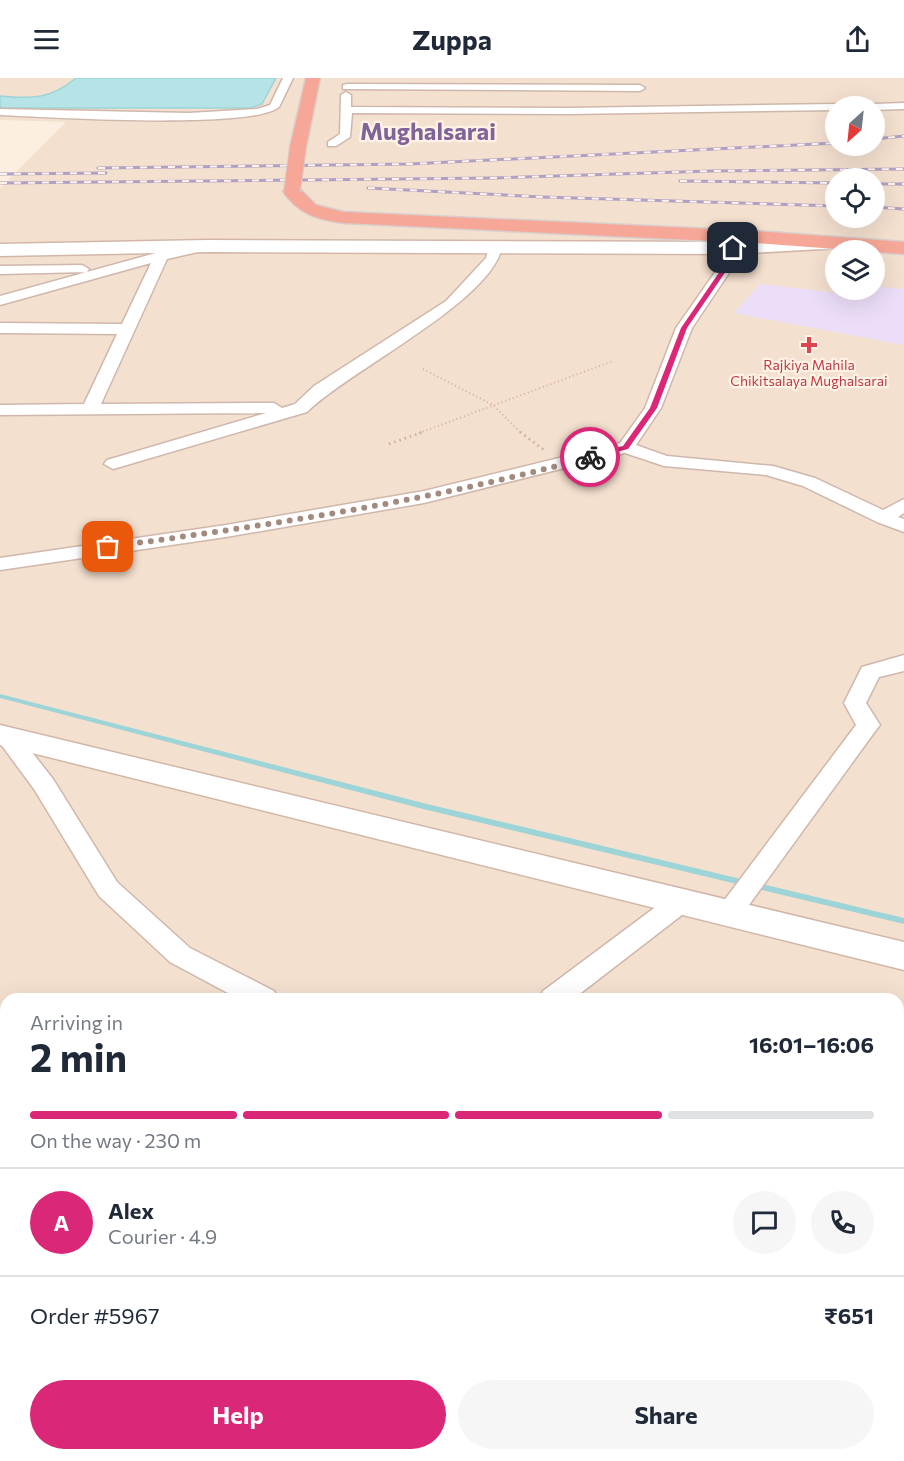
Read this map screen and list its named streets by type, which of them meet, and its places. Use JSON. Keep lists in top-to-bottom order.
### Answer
{
  "districts": ["Mughalsarai"],
  "places": {
    "health": ["Rajkiya Mahila Chikitsalaya Mughalsarai"]
  },
  "north": "bottom left",
  "page": {
    "header": "Zuppa",
    "heading": ["2 min", "Arriving in", "16:01–16:06"],
    "panel": [
      "Alex",
      "Courier · 4.9",
      "Order #5967",
      "₹651"
    ],
    "bar": "On the way · 230 m",
    "round": "A",
    "buttons": ["Help", "Share"]
  }
}
